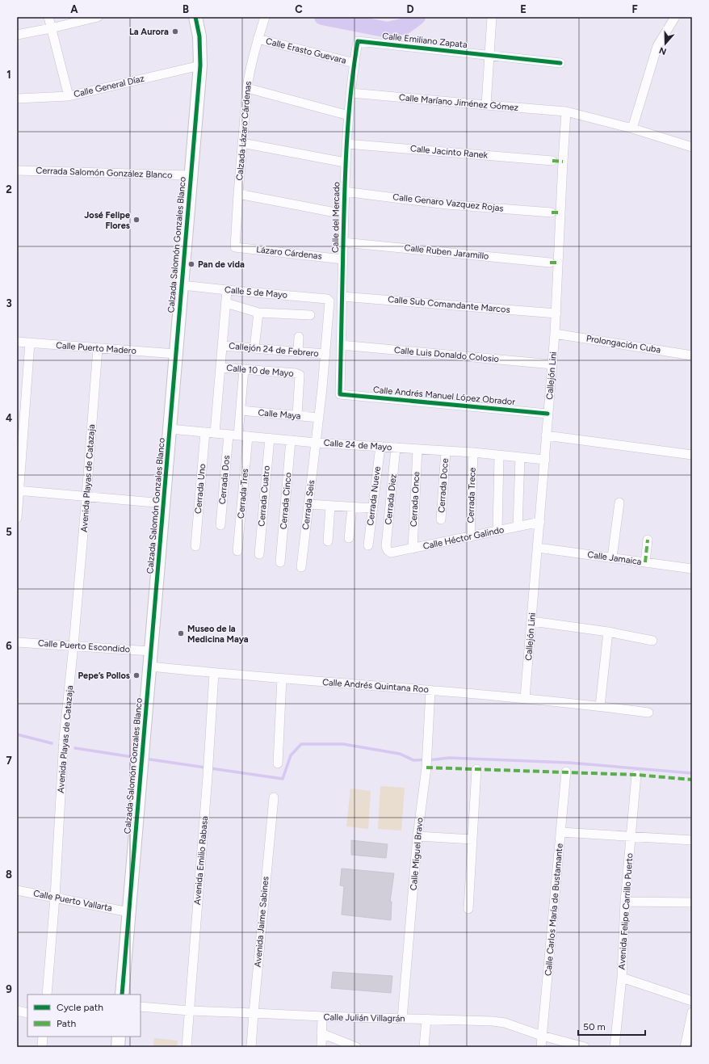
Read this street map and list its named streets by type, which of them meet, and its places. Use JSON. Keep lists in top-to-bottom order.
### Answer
{
  "streets": {
    "street": [
      "Calle Emiliano Zapata",
      "Calle Erasto Guevara",
      "Calle General Díaz",
      "Calle Maríano Jiménez Gómez",
      "Calzada Lázaro Cárdenas",
      "Calle Jacinto Ranek",
      "Cerrada Salomón González Blanco",
      "Calle Genaro Vazquez Rojas",
      "Calle del Mercado",
      "Calzada Salomón Gonzales Blanco",
      "Calle Ruben Jaramillo",
      "Lázaro Cárdenas",
      "Calle 5 de Mayo",
      "Calle Sub Comandante Marcos",
      "Prolongación Cuba",
      "Calle Puerto Madero",
      "Callejón 24 de Febrero",
      "Calle Luis Donaldo Colosio",
      "Calle 10 de Mayo",
      "Callejón Lini",
      "Calle Andrés Manuel López Obrador",
      "Calle Maya",
      "Calle 24 de Mayo",
      "Avenida Playas de Catazaja",
      "Cerrada Dos",
      "Cerrada Doce",
      "Cerrada Uno",
      "Cerrada Tres",
      "Cerrada Trece",
      "Cerrada Cuatro",
      "Cerrada Nueve",
      "Cerrada Diez",
      "Cerrada Once",
      "Cerrada Cinco",
      "Cerrada Seis",
      "Calle Héctor Galindo",
      "Calle Jamaica",
      "Calle Puerto Escondido",
      "Calle Andrés Quintana Roo",
      "Calle Miguel Bravo",
      "Avenida Emilio Rabasa",
      "Calle Puerto Vallarta",
      "Calle Carlos María de Bustamante",
      "Avenida Felipe Carrillo Puerto",
      "Avenida Jaime Sabines",
      "Calle Julián Villagrán"
    ]
  },
  "crossings": [
    ["Calle Emiliano Zapata", "Calle del Mercado"],
    ["Calle Erasto Guevara", "Calzada Lázaro Cárdenas"],
    ["Calle Erasto Guevara", "Calle del Mercado"],
    ["Calle General Díaz", "Calzada Salomón Gonzales Blanco"],
    ["Calle Maríano Jiménez Gómez", "Calle del Mercado"],
    ["Calle Maríano Jiménez Gómez", "Callejón Lini"],
    ["Calzada Lázaro Cárdenas", "Lázaro Cárdenas"],
    ["Calle Jacinto Ranek", "Calle del Mercado"],
    ["Cerrada Salomón González Blanco", "Calzada Salomón Gonzales Blanco"],
    ["Calle Genaro Vazquez Rojas", "Calle del Mercado"],
    ["Calle del Mercado", "Calle Ruben Jaramillo"],
    ["Calle del Mercado", "Lázaro Cárdenas"],
    ["Calle del Mercado", "Calle Sub Comandante Marcos"],
    ["Calle del Mercado", "Calle Luis Donaldo Colosio"],
    ["Calle del Mercado", "Calle Andrés Manuel López Obrador"],
    ["Calzada Salomón Gonzales Blanco", "Calle 5 de Mayo"],
    ["Calzada Salomón Gonzales Blanco", "Calle Puerto Madero"],
    ["Calzada Salomón Gonzales Blanco", "Calle 24 de Mayo"],
    ["Calzada Salomón Gonzales Blanco", "Calle Puerto Escondido"],
    ["Calzada Salomón Gonzales Blanco", "Calle Andrés Quintana Roo"],
    ["Calzada Salomón Gonzales Blanco", "Calle Puerto Vallarta"],
    ["Calle 5 de Mayo", "Callejón 24 de Febrero"],
    ["Calle Sub Comandante Marcos", "Callejón Lini"],
    ["Prolongación Cuba", "Callejón Lini"],
    ["Calle Puerto Madero", "Avenida Playas de Catazaja"],
    ["Calle Luis Donaldo Colosio", "Callejón Lini"],
    ["Calle 10 de Mayo", "Calle Maya"],
    ["Callejón Lini", "Calle Andrés Manuel López Obrador"],
    ["Callejón Lini", "Calle 24 de Mayo"],
    ["Callejón Lini", "Calle Héctor Galindo"],
    ["Callejón Lini", "Calle Jamaica"],
    ["Callejón Lini", "Calle Andrés Quintana Roo"],
    ["Calle 24 de Mayo", "Cerrada Dos"],
    ["Calle 24 de Mayo", "Cerrada Doce"],
    ["Calle 24 de Mayo", "Cerrada Uno"],
    ["Calle 24 de Mayo", "Cerrada Tres"],
    ["Calle 24 de Mayo", "Cerrada Trece"],
    ["Calle 24 de Mayo", "Cerrada Cuatro"],
    ["Calle 24 de Mayo", "Cerrada Nueve"],
    ["Calle 24 de Mayo", "Cerrada Diez"],
    ["Calle 24 de Mayo", "Cerrada Once"],
    ["Calle 24 de Mayo", "Cerrada Cinco"],
    ["Calle 24 de Mayo", "Cerrada Seis"],
    ["Avenida Playas de Catazaja", "Calle Puerto Escondido"],
    ["Avenida Playas de Catazaja", "Calle Puerto Vallarta"],
    ["Cerrada Trece", "Calle Héctor Galindo"],
    ["Cerrada Diez", "Calle Héctor Galindo"],
    ["Cerrada Once", "Calle Héctor Galindo"],
    ["Calle Andrés Quintana Roo", "Calle Miguel Bravo"],
    ["Calle Andrés Quintana Roo", "Avenida Emilio Rabasa"],
    ["Calle Miguel Bravo", "Calle Julián Villagrán"],
    ["Avenida Emilio Rabasa", "Calle Julián Villagrán"],
    ["Calle Carlos María de Bustamante", "Calle Julián Villagrán"],
    ["Avenida Jaime Sabines", "Calle Julián Villagrán"]
  ],
  "places": [
    "La Aurora",
    "José Felipe Flores",
    "Pan de vida",
    "Museo de la Medicina Maya",
    "Pepe’s Pollos"
  ],
  "legend": ["Cycle path", "Path"],
  "scale_bar": "50 m",
  "north": "bottom",
  "grid": {
    "columns": [
      "A",
      "B",
      "C",
      "D",
      "E",
      "F"
    ],
    "rows": [
      "1",
      "2",
      "3",
      "4",
      "5",
      "6",
      "7",
      "8",
      "9"
    ]
  }
}
